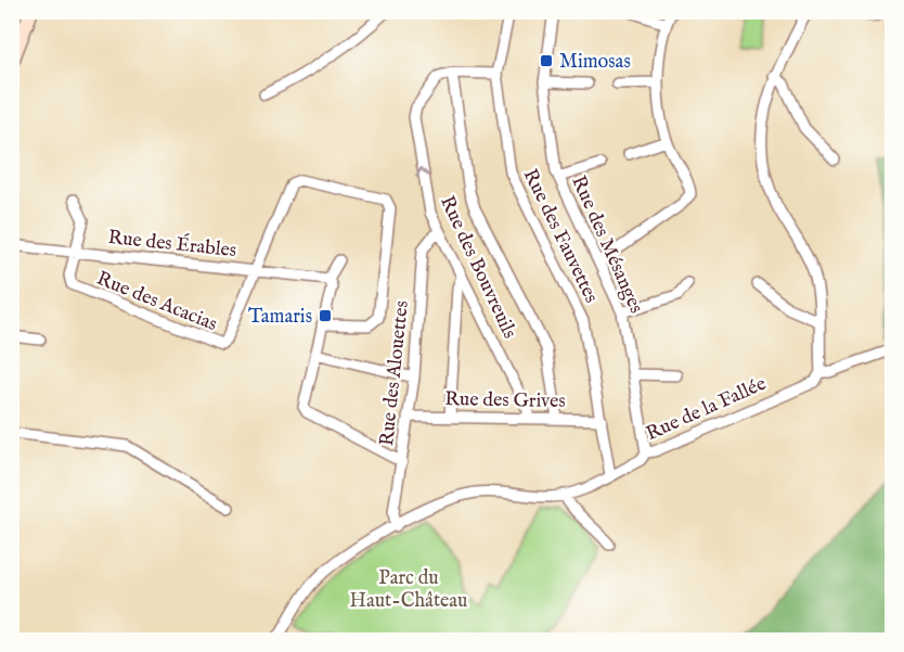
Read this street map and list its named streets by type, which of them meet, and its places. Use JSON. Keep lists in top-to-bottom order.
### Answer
{
  "streets": {
    "street": [
      "Rue des Fauvettes",
      "Rue des Érables",
      "Rue des Mésanges",
      "Rue des Bouvreuils",
      "Rue des Acacias",
      "Rue des Alouettes",
      "Rue des Grives",
      "Rue de la Fallée"
    ]
  },
  "crossings": [
    ["Rue des Fauvettes", "Rue des Grives"],
    ["Rue des Fauvettes", "Rue de la Fallée"],
    ["Rue des Érables", "Rue des Acacias"],
    ["Rue des Mésanges", "Rue de la Fallée"],
    ["Rue des Bouvreuils", "Rue des Alouettes"],
    ["Rue des Bouvreuils", "Rue des Grives"],
    ["Rue des Alouettes", "Rue des Grives"],
    ["Rue des Alouettes", "Rue de la Fallée"]
  ],
  "parks": ["Parc du Haut-Château"],
  "places": {
    "transit": ["Mimosas", "Tamaris"]
  }
}
